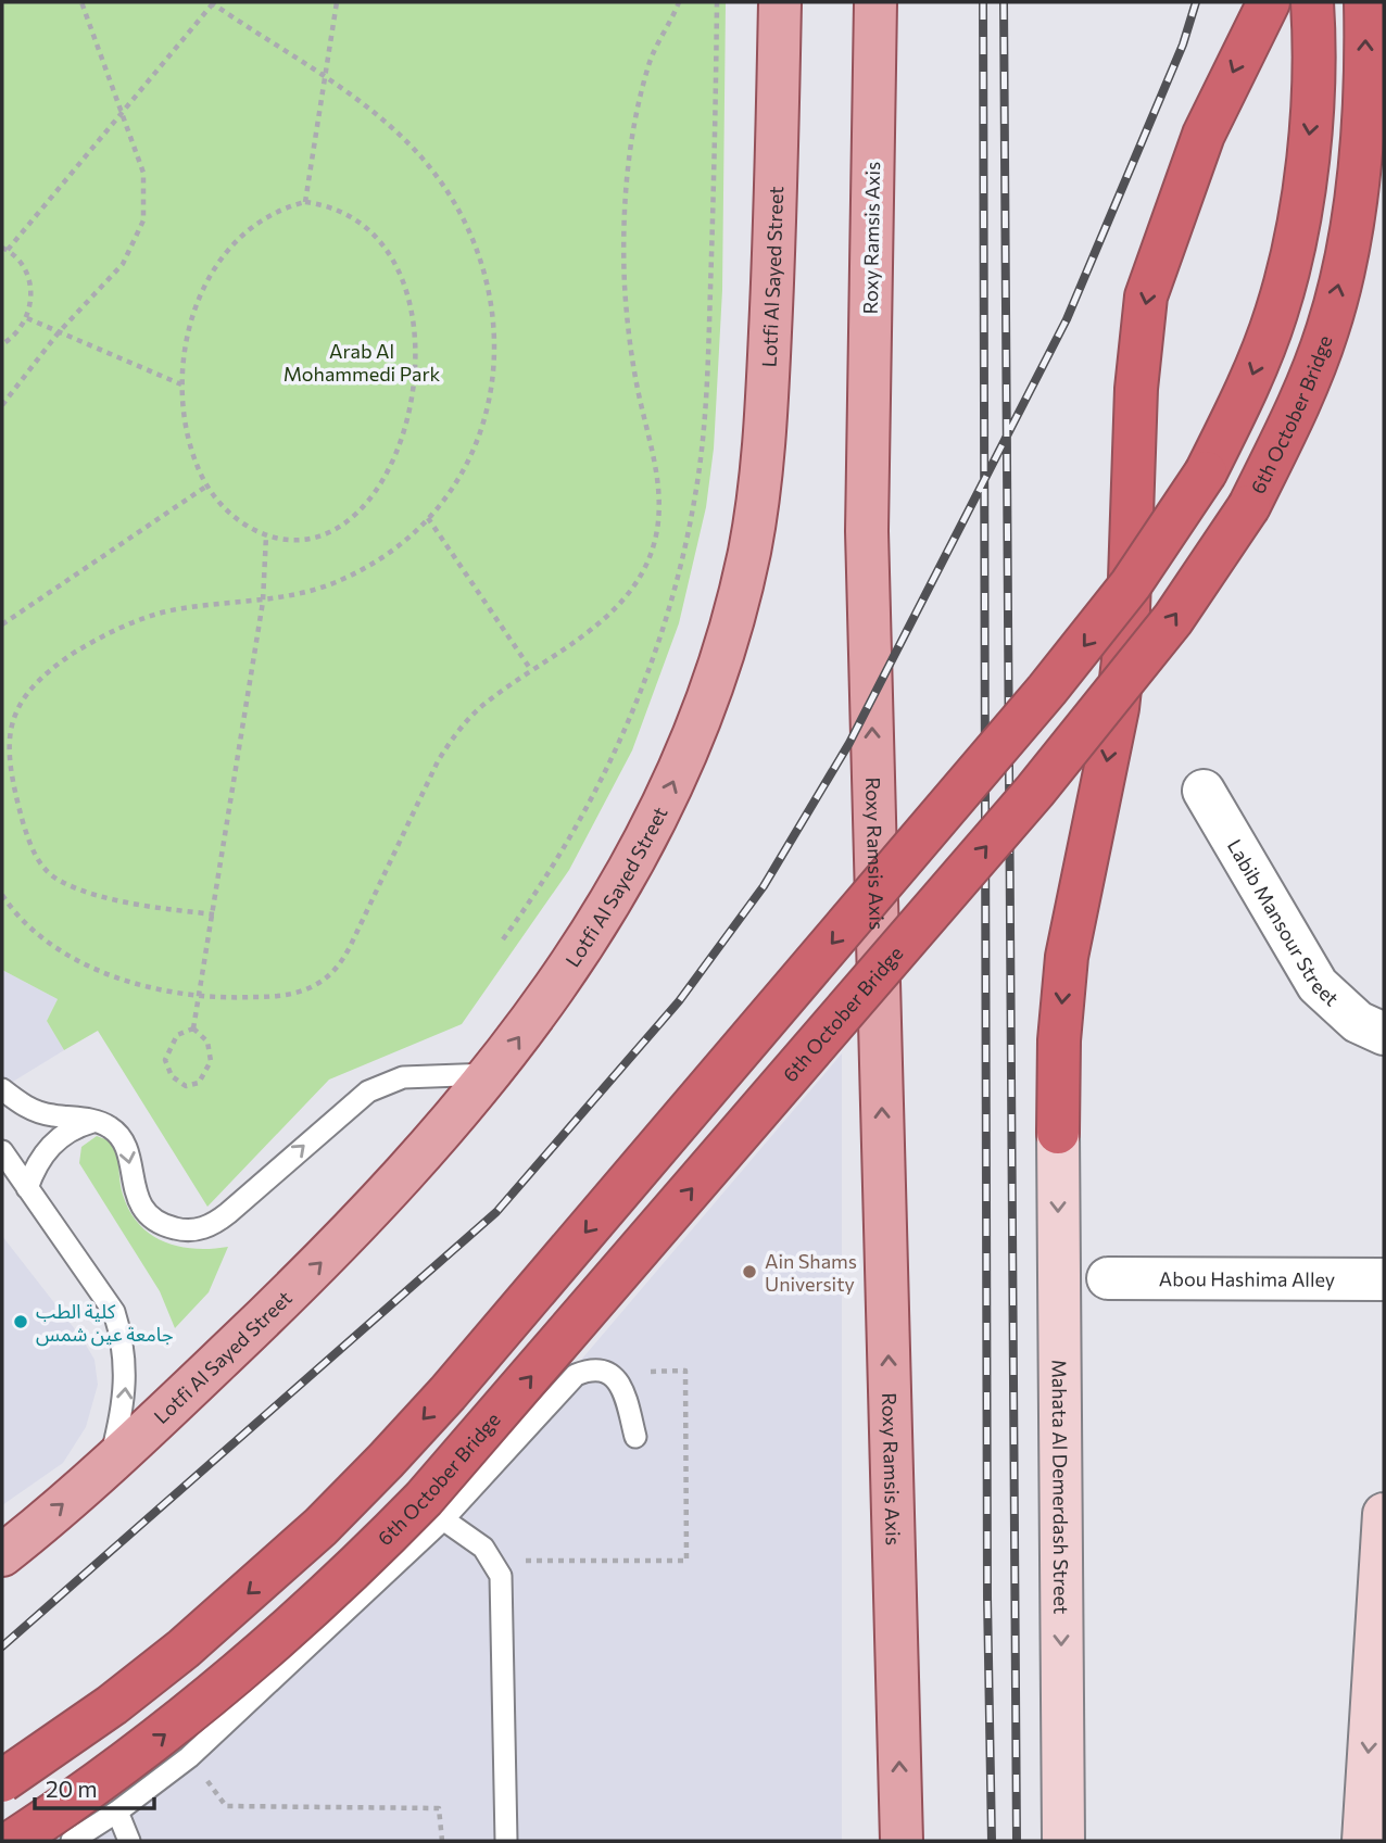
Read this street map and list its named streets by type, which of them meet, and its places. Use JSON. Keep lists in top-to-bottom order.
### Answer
{
  "streets": {
    "highway": ["6th October Bridge"],
    "main road": ["Roxy Ramsis Axis", "Lotfi Al Sayed Street", "Mahata Al Demerdash Street"],
    "street": ["Labib Mansour Street", "Abou Hashima Alley"]
  },
  "one_way": ["Roxy Ramsis Axis", "Lotfi Al Sayed Street"],
  "parks": ["Arab Al Mohammedi Park"],
  "places": ["Ain Shams University", "كلية الطب جامعة عين شمس"],
  "scale_bar": "20 m"
}
